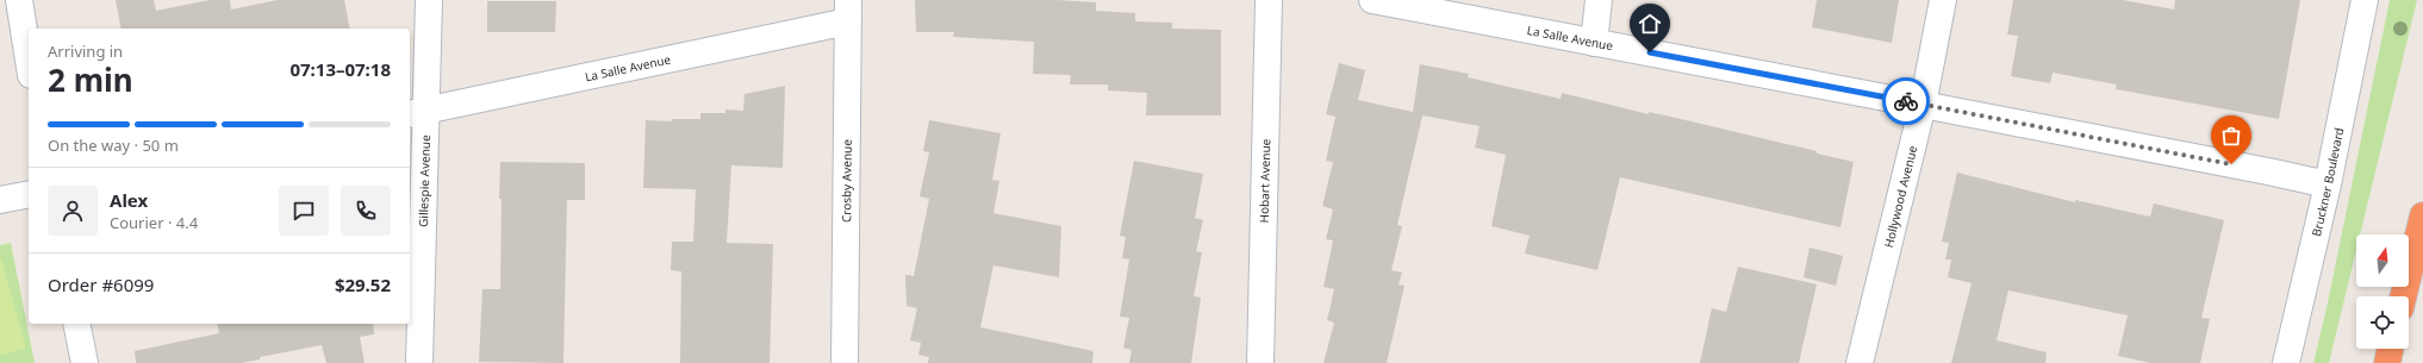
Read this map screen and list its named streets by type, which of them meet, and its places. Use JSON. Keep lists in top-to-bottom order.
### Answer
{
  "streets": {
    "street": [
      "La Salle Avenue",
      "Gillespie Avenue",
      "Crosby Avenue",
      "Hobart Avenue",
      "Bruckner Boulevard",
      "Hollywood Avenue"
    ]
  },
  "crossings": [
    ["La Salle Avenue", "Gillespie Avenue"],
    ["La Salle Avenue", "Crosby Avenue"],
    ["La Salle Avenue", "Bruckner Boulevard"],
    ["La Salle Avenue", "Hollywood Avenue"]
  ],
  "north": "top",
  "page": {
    "heading": ["2 min", "Arriving in", "07:13–07:18"],
    "panel": [
      "Alex",
      "Courier · 4.4",
      "Order #6099",
      "$29.52"
    ],
    "bar": "On the way · 50 m"
  }
}
